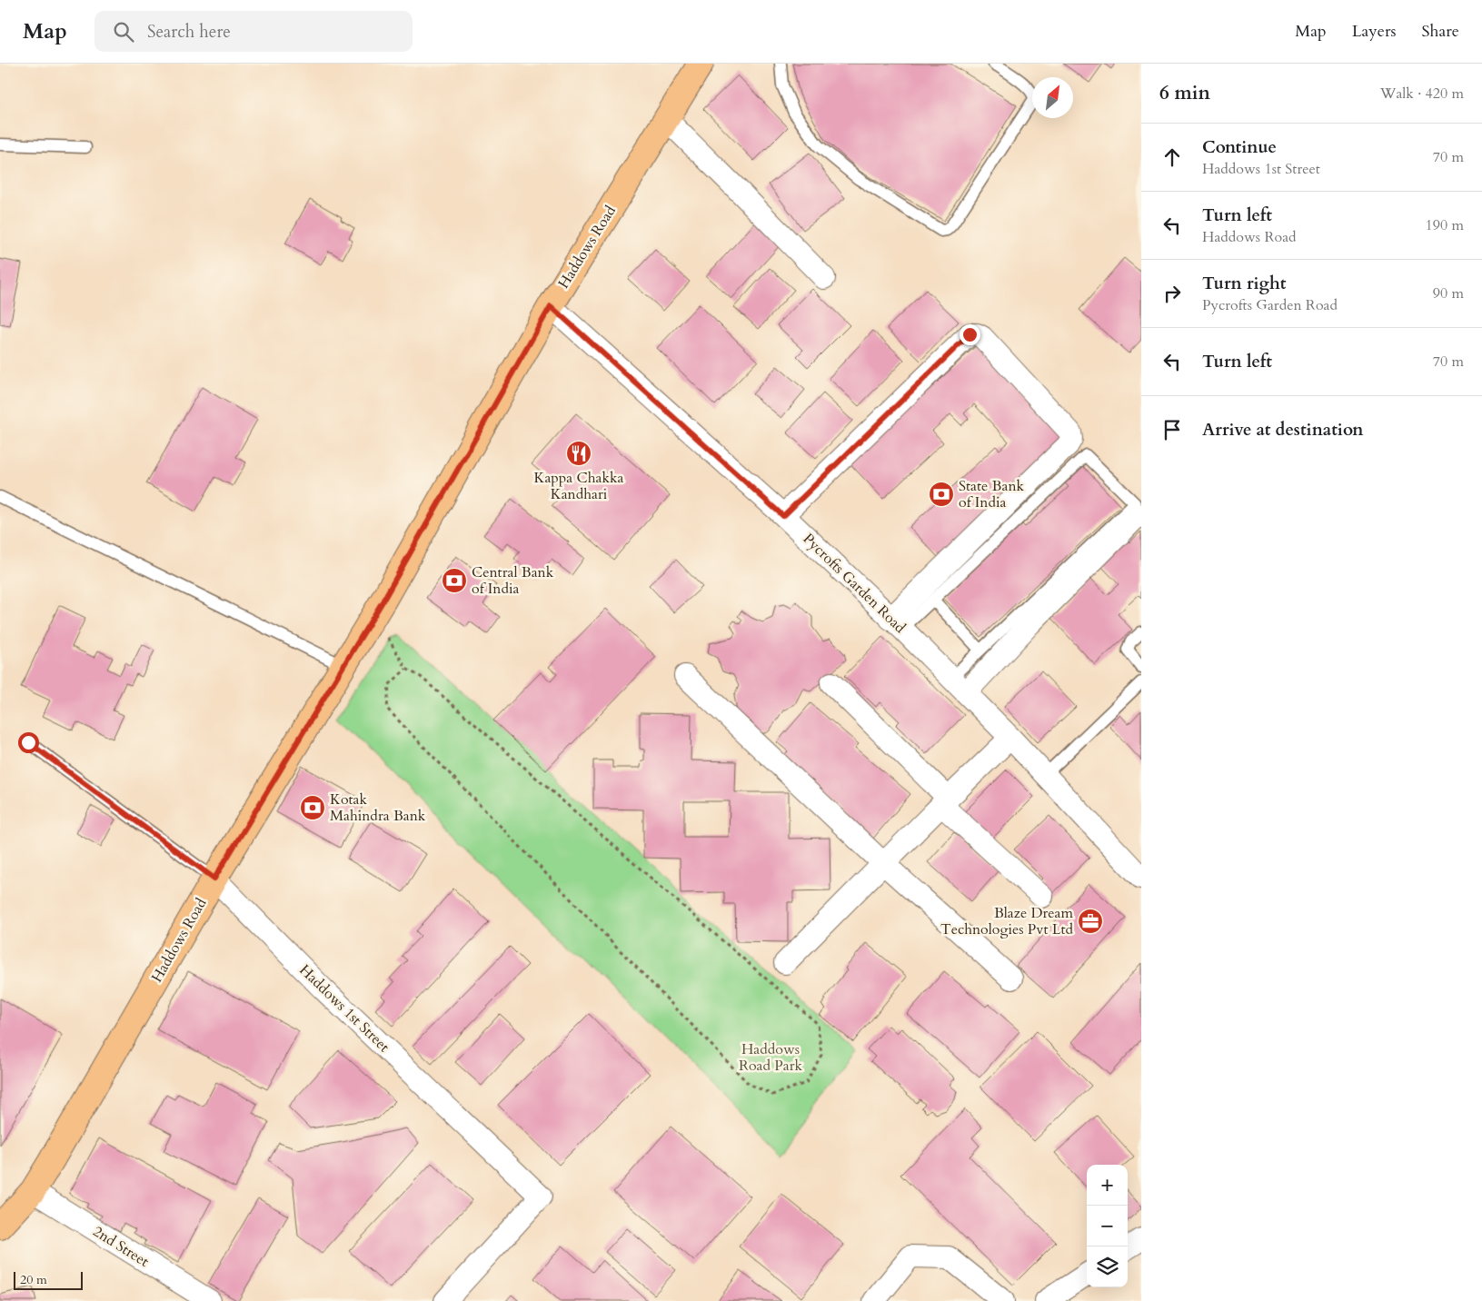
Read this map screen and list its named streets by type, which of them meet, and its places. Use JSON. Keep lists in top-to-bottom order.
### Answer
{
  "streets": {
    "main road": ["Haddows Road"],
    "street": ["Pycrofts Garden Road", "Haddows 1st Street", "2nd Street"]
  },
  "crossings": [
    ["Haddows Road", "Pycrofts Garden Road"],
    ["Haddows Road", "Haddows 1st Street"],
    ["Haddows Road", "2nd Street"]
  ],
  "parks": ["Haddows Road Park"],
  "places": {
    "restaurant": ["Kappa Chakka Kandhari"],
    "bank": ["State Bank of India", "Central Bank of India", "Kotak Mahindra Bank"],
    "office": ["Blaze Dream Technologies Pvt Ltd"]
  },
  "scale_bar": "20 m",
  "north": "top right",
  "page": {
    "header": "Map",
    "search": "Search here",
    "nav": ["Map", "Layers", "Share"],
    "heading": ["6 min", "Walk · 420 m"],
    "list": [
      ["Continue", "Haddows 1st Street", "70 m"],
      ["Turn left", "Haddows Road", "190 m"],
      ["Turn right", "Pycrofts Garden Road", "90 m"],
      ["Turn left", "70 m"],
      "Arrive at destination"
    ],
    "map_buttons": ["+", "−"],
    "scale": "20 m"
  }
}
